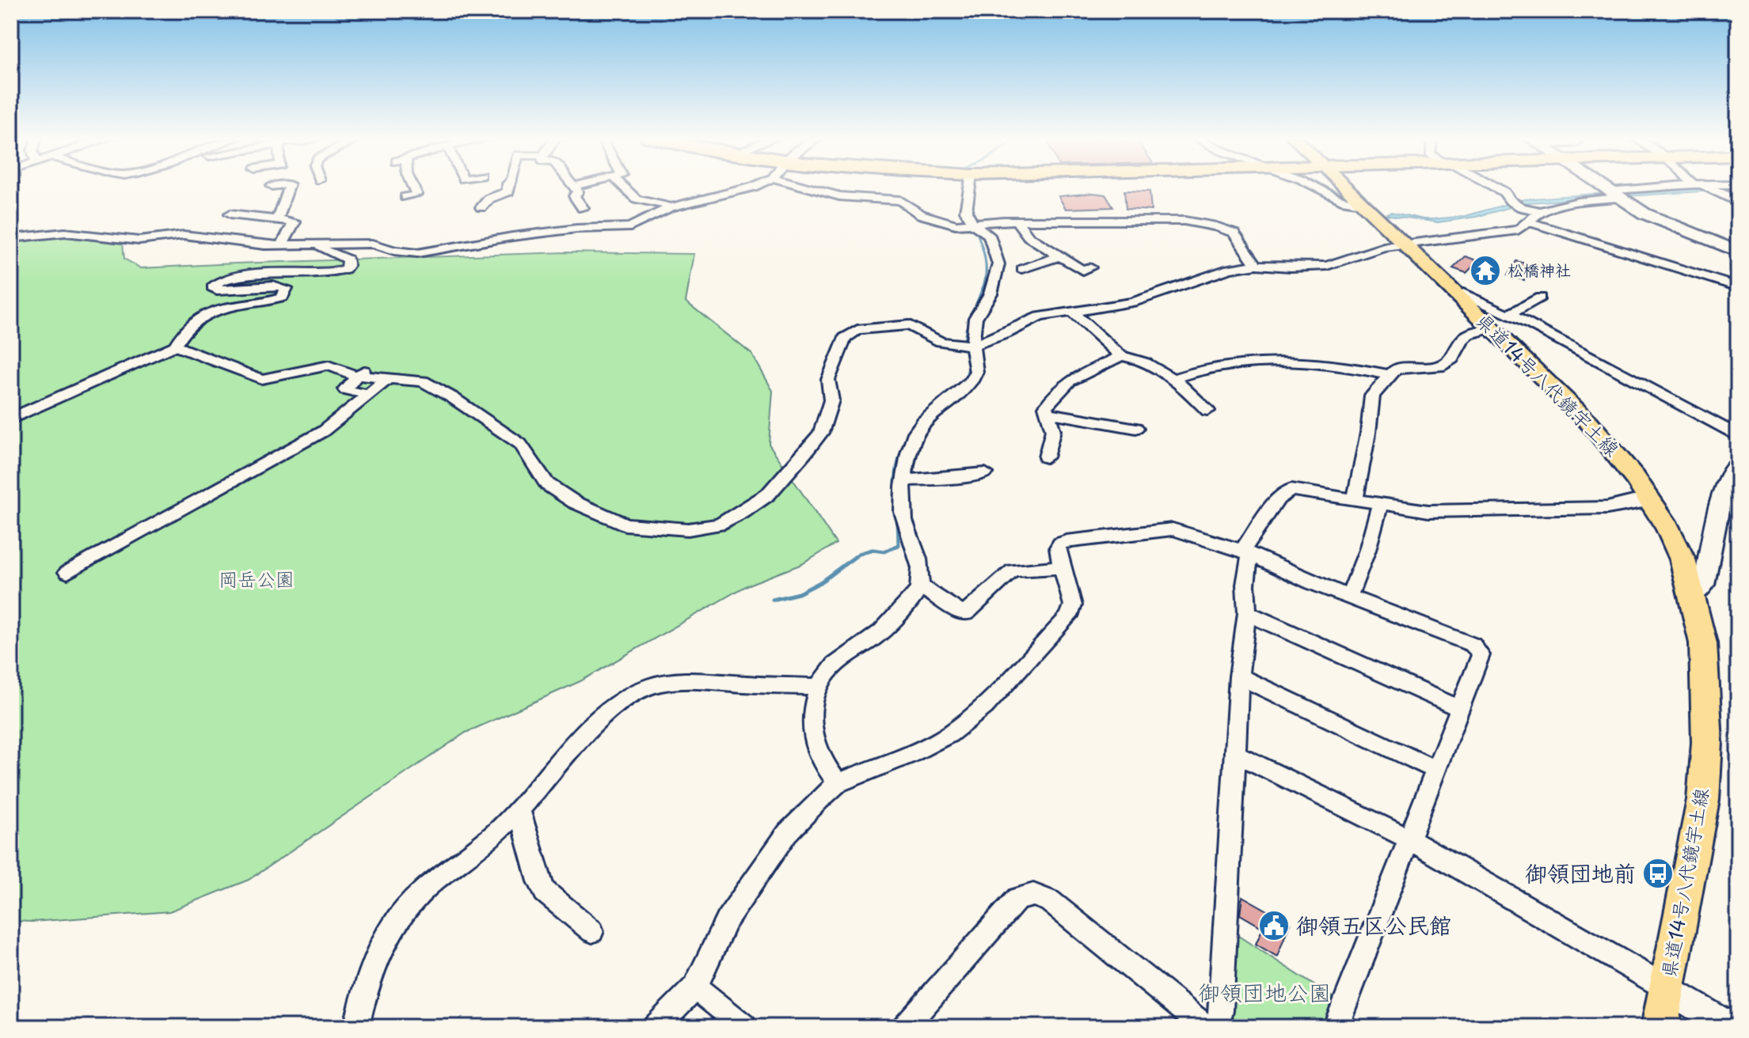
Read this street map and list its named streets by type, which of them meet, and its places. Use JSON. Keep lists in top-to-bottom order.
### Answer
{
  "streets": {
    "main road": ["県道14号八代鏡宇土線"]
  },
  "parks": ["岡岳公園", "御領団地公園"],
  "places": {
    "temple": ["松橋神社"],
    "bus stop": ["御領団地前"],
    "public building": ["御領五区公民館"]
  }
}
